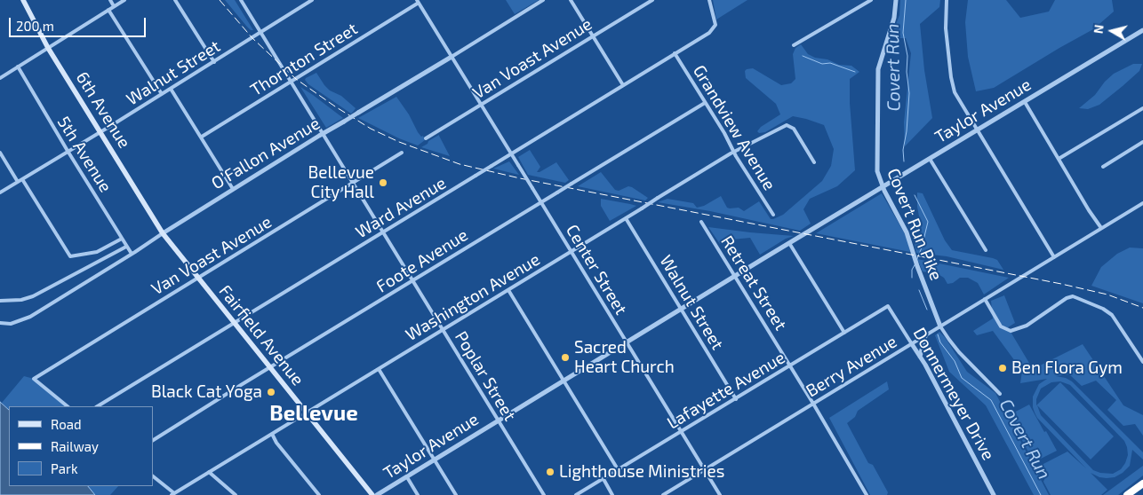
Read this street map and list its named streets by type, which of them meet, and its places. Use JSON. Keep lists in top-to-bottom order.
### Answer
{
  "streets": {
    "main road": ["6th Avenue", "Fairfield Avenue"],
    "street": [
      "Van Voast Avenue",
      "Thornton Street",
      "Walnut Street",
      "Taylor Avenue",
      "Grandview Avenue",
      "O’Fallon Avenue",
      "5th Avenue",
      "Ward Avenue",
      "Covert Run Pike",
      "Foote Avenue",
      "Center Street",
      "Retreat Street",
      "Washington Avenue",
      "Berry Avenue",
      "Poplar Street",
      "Lafayette Avenue",
      "Donnermeyer Drive"
    ]
  },
  "crossings": [
    ["Van Voast Avenue", "Center Street"],
    ["Van Voast Avenue", "Fairfield Avenue"],
    ["Van Voast Avenue", "Poplar Street"],
    ["Thornton Street", "Center Street"],
    ["Thornton Street", "Poplar Street"],
    ["Walnut Street", "6th Avenue"],
    ["Walnut Street", "Taylor Avenue"],
    ["Walnut Street", "5th Avenue"],
    ["Walnut Street", "Washington Avenue"],
    ["Walnut Street", "Poplar Street"],
    ["Walnut Street", "Lafayette Avenue"],
    ["6th Avenue", "O’Fallon Avenue"],
    ["6th Avenue", "Fairfield Avenue"],
    ["Taylor Avenue", "Covert Run Pike"],
    ["Taylor Avenue", "Center Street"],
    ["Taylor Avenue", "Retreat Street"],
    ["Taylor Avenue", "Poplar Street"],
    ["Grandview Avenue", "Ward Avenue"],
    ["Grandview Avenue", "Foote Avenue"],
    ["Grandview Avenue", "Washington Avenue"],
    ["O’Fallon Avenue", "5th Avenue"],
    ["O’Fallon Avenue", "Center Street"],
    ["O’Fallon Avenue", "Fairfield Avenue"],
    ["O’Fallon Avenue", "Poplar Street"],
    ["Ward Avenue", "Center Street"],
    ["Ward Avenue", "Fairfield Avenue"],
    ["Ward Avenue", "Poplar Street"],
    ["Covert Run Pike", "Berry Avenue"],
    ["Foote Avenue", "Center Street"],
    ["Foote Avenue", "Fairfield Avenue"],
    ["Foote Avenue", "Poplar Street"],
    ["Center Street", "Washington Avenue"],
    ["Center Street", "Berry Avenue"],
    ["Center Street", "Lafayette Avenue"],
    ["Retreat Street", "Berry Avenue"],
    ["Retreat Street", "Lafayette Avenue"],
    ["Washington Avenue", "Fairfield Avenue"],
    ["Washington Avenue", "Poplar Street"],
    ["Berry Avenue", "Donnermeyer Drive"],
    ["Lafayette Avenue", "Donnermeyer Drive"]
  ],
  "districts": ["Bellevue"],
  "water": ["Covert Run"],
  "places": [
    "Bellevue City Hall",
    "Sacred Heart Church",
    "Ben Flora Gym",
    "Black Cat Yoga",
    "Lighthouse Ministries"
  ],
  "legend": ["Road", "Railway", "Park"],
  "scale_bar": "200 m",
  "north": "left"
}
